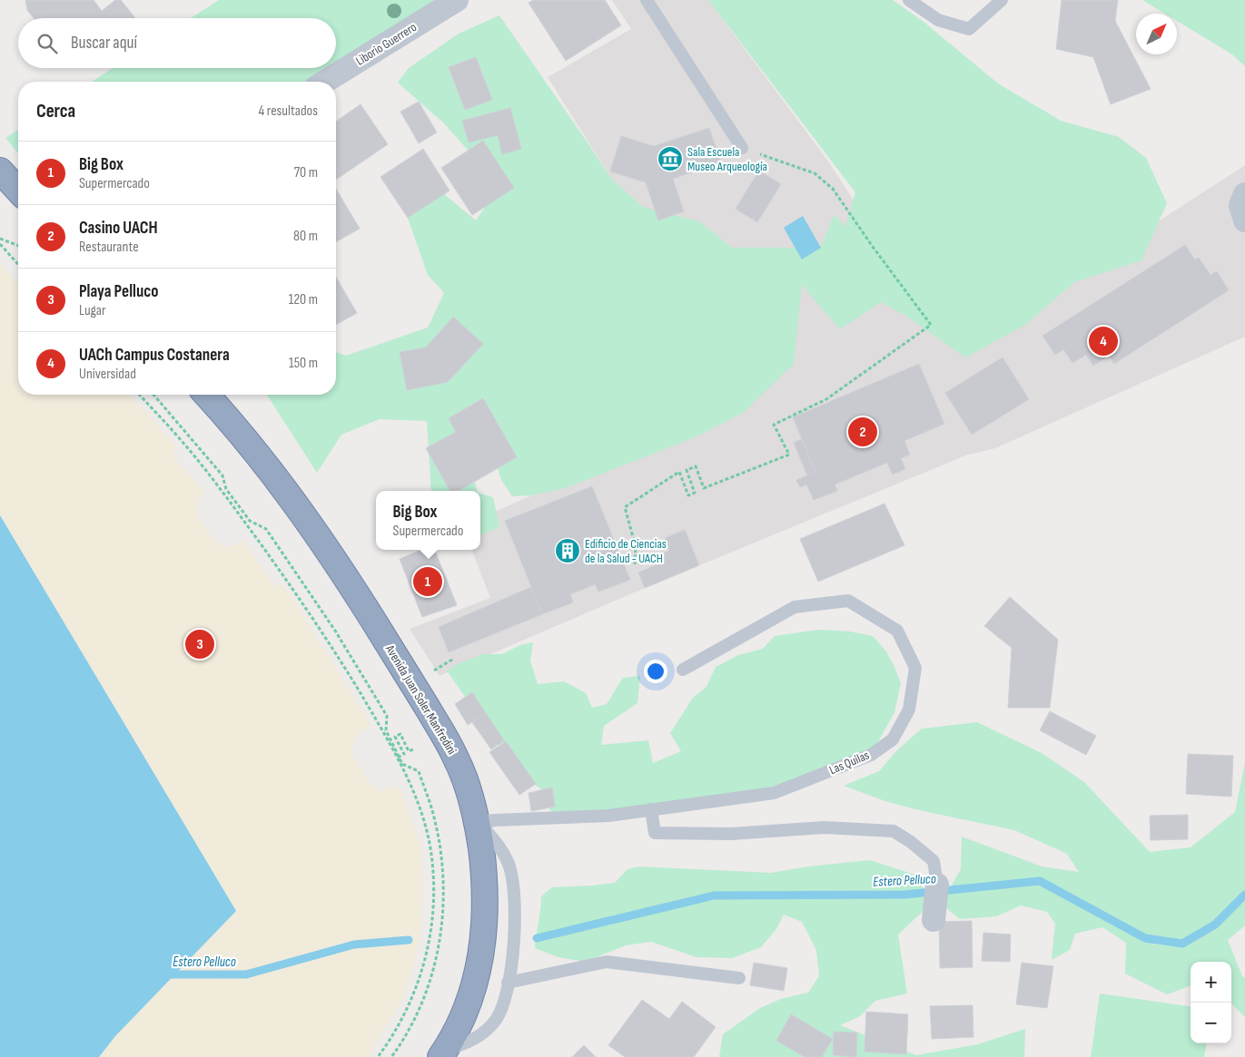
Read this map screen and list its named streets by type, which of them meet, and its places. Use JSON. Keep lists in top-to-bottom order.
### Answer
{
  "streets": {
    "highway": ["Avenida Juan Soler Manfredini"],
    "street": ["Liborio Guerrero"],
    "lane": ["Las Quilas"]
  },
  "crossings": [
    ["Avenida Juan Soler Manfredini", "Las Quilas"]
  ],
  "water": ["Estero Pelluco"],
  "places": {
    "museum": ["Sala Escuela Museo Arqueología"],
    "building": ["Edificio de Ciencias de la Salud - UACH"]
  },
  "north": "top right",
  "page": {
    "search": "Buscar aquí",
    "heading": ["Cerca", "4 resultados"],
    "list": [
      {
        "mark": "1",
        "name": "Big Box",
        "note": "Supermercado",
        "value": "70 m"
      },
      {
        "mark": "2",
        "name": "Casino UACH",
        "note": "Restaurante",
        "value": "80 m"
      },
      {
        "mark": "3",
        "name": "Playa Pelluco",
        "note": "Lugar",
        "value": "120 m"
      },
      {
        "mark": "4",
        "name": "UACh Campus Costanera",
        "note": "Universidad",
        "value": "150 m"
      }
    ],
    "pins": [
      "4",
      "2",
      "1",
      "3"
    ],
    "popup": ["Big Box", "Supermercado"],
    "map_buttons": ["+", "−"]
  }
}
